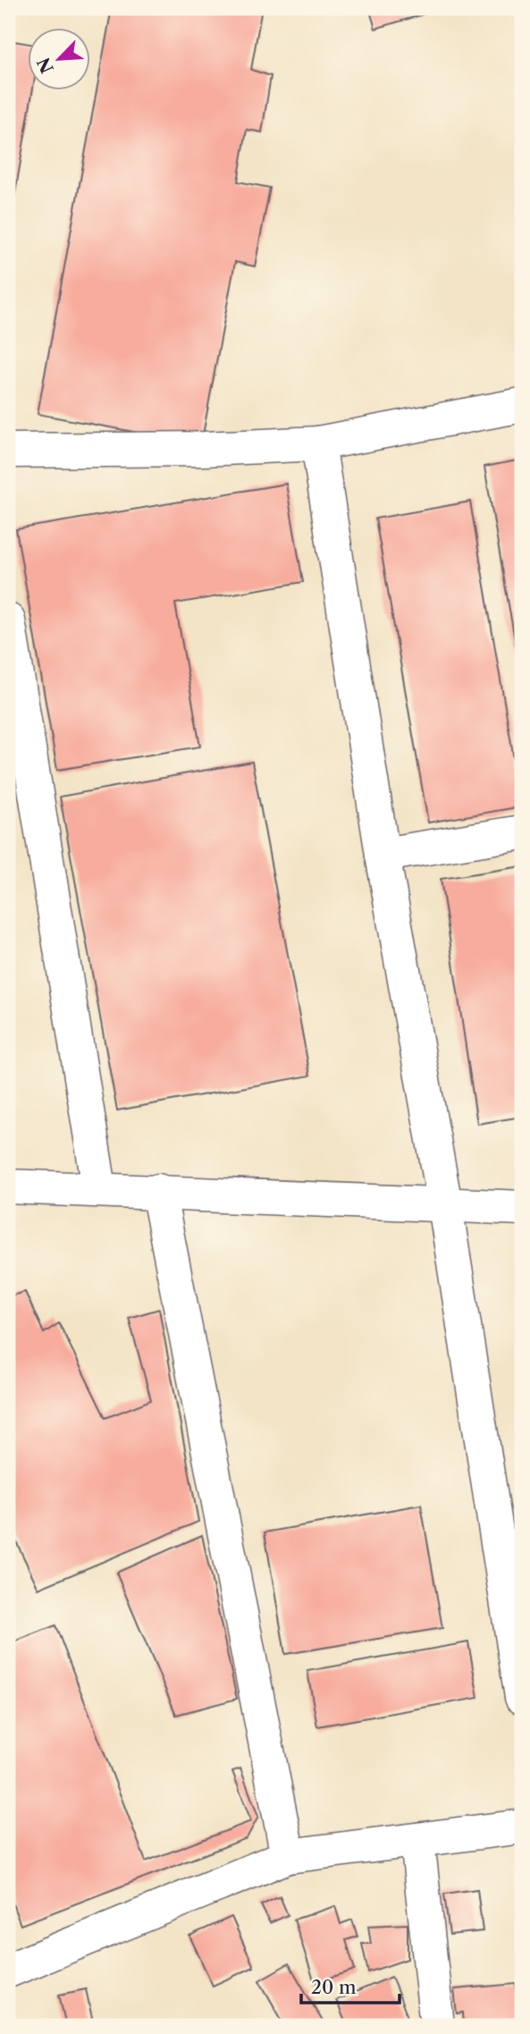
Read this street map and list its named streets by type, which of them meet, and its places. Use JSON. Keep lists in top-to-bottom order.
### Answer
{
  "scale_bar": "20 m",
  "north": "bottom left"
}
